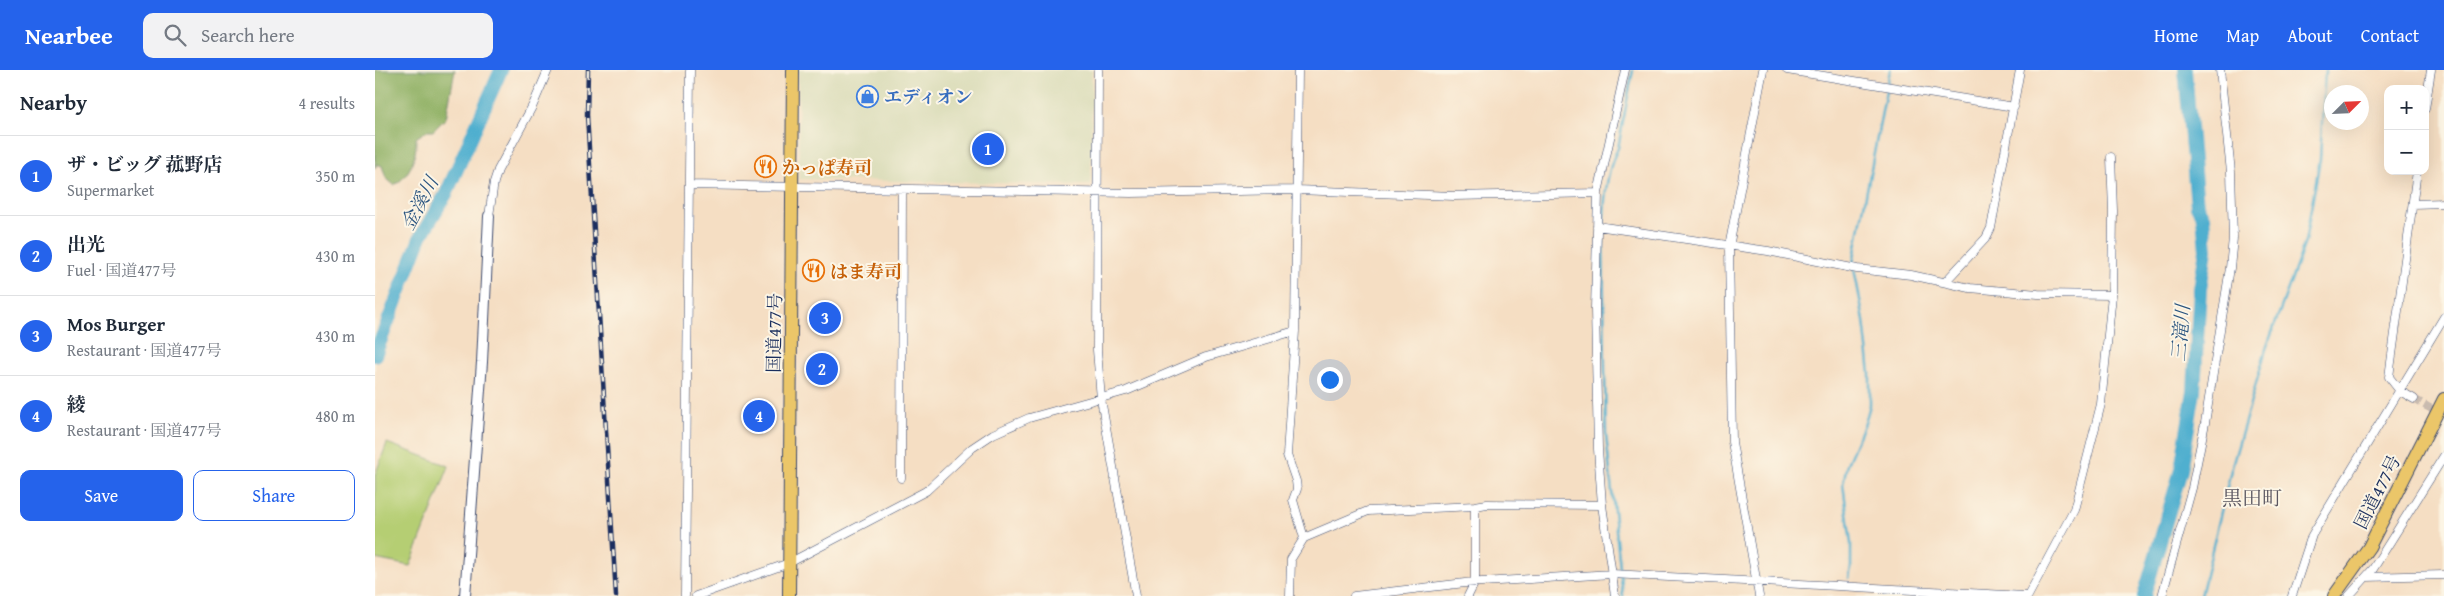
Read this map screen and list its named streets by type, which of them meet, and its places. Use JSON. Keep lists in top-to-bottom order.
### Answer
{
  "streets": {
    "highway": ["国道477号"]
  },
  "districts": ["黒田町"],
  "water": ["金溪川", "三滝川"],
  "places": {
    "shop": ["エディオン"],
    "restaurant": ["かっぱ寿司", "はま寿司"]
  },
  "north": "top right",
  "page": {
    "header": "Nearbee",
    "search": "Search here",
    "nav": [
      "Home",
      "Map",
      "About",
      "Contact"
    ],
    "heading": ["Nearby", "4 results"],
    "map_buttons": ["+", "−"],
    "pins": [
      "1",
      "3",
      "2",
      "4"
    ],
    "list": [
      {
        "mark": "1",
        "name": "ザ・ビッグ 菰野店",
        "note": "Supermarket",
        "value": "350 m"
      },
      {
        "mark": "2",
        "name": "出光",
        "note": "Fuel · 国道477号",
        "value": "430 m"
      },
      {
        "mark": "3",
        "name": "Mos Burger",
        "note": "Restaurant · 国道477号",
        "value": "430 m"
      },
      {
        "mark": "4",
        "name": "綾",
        "note": "Restaurant · 国道477号",
        "value": "480 m"
      }
    ],
    "buttons": ["Save", "Share"]
  }
}
